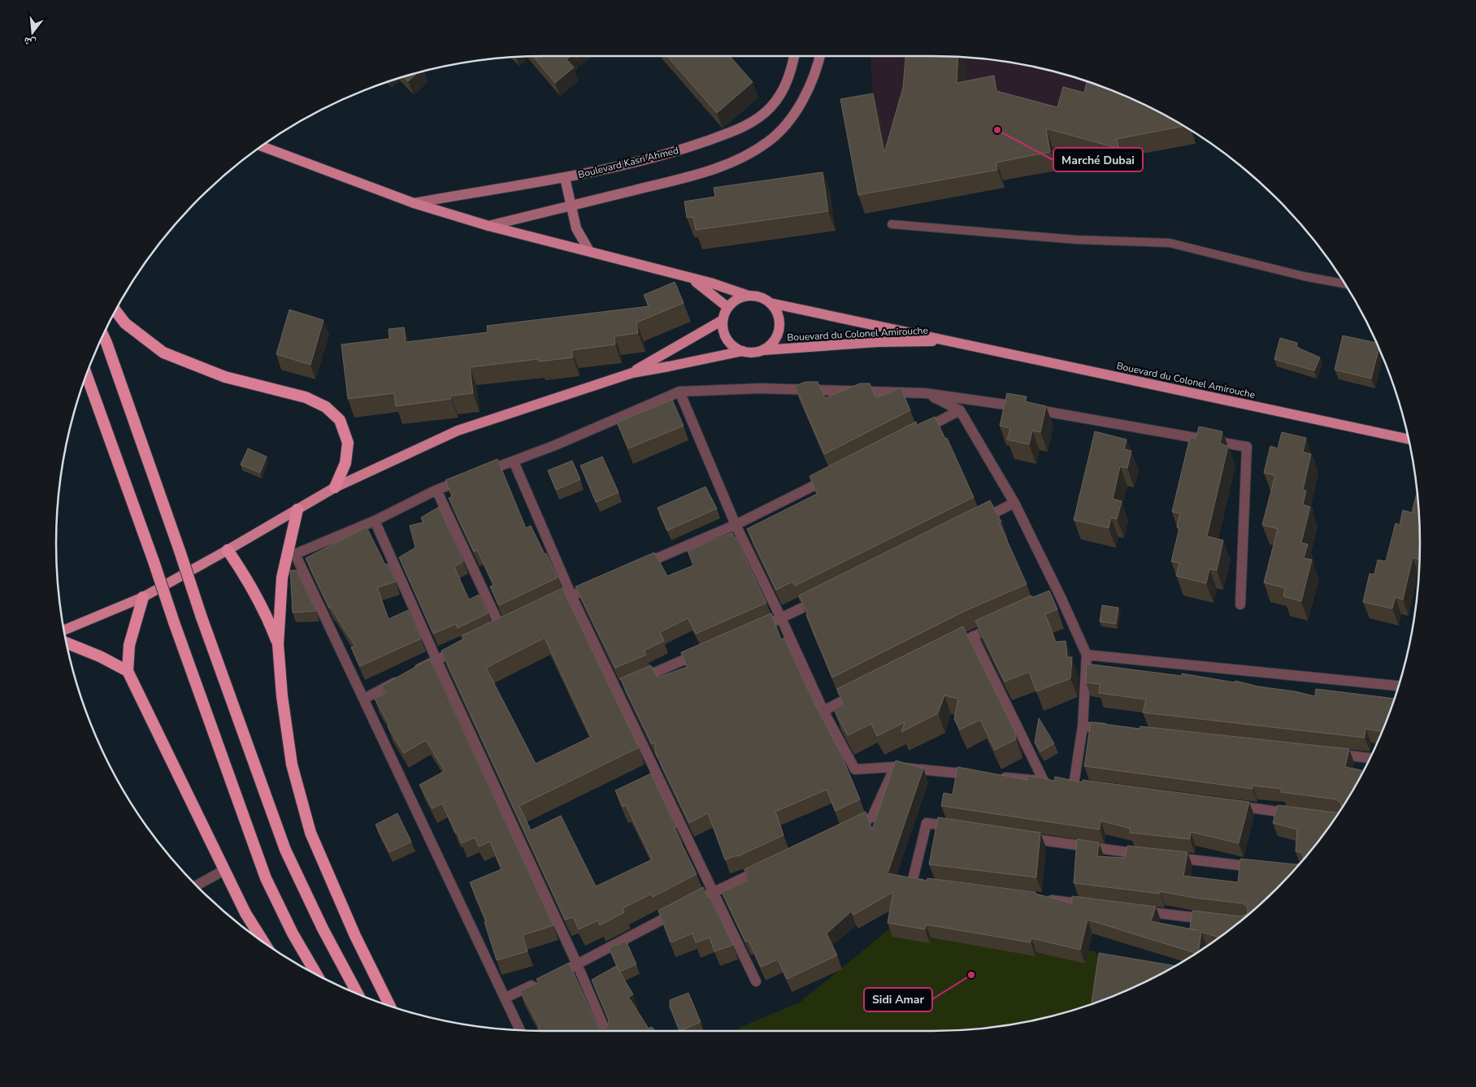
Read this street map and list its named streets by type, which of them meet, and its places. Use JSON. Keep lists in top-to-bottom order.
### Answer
{
  "streets": {
    "main road": ["Boulevard Kasri Ahmed", "Bouevard du Colonel Amirouche"]
  },
  "places": ["Marché Dubai", "Sidi Amar"],
  "north": "bottom"
}
